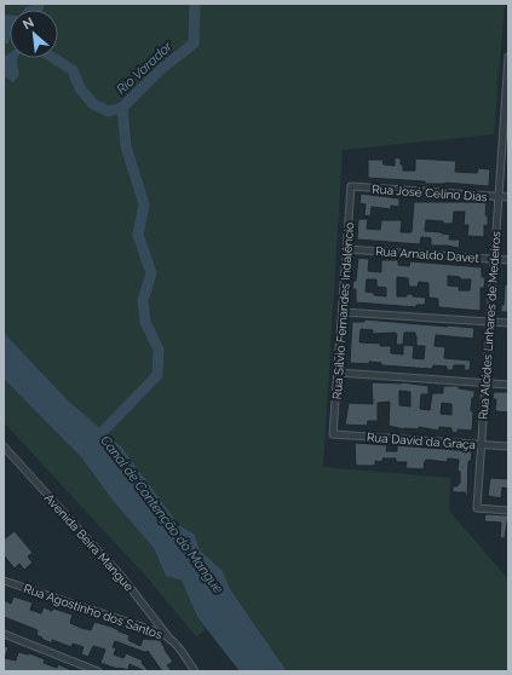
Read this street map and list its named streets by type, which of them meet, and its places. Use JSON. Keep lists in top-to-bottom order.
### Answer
{
  "streets": {
    "street": [
      "Rua José Celino Dias",
      "Rua Arnaldo Davet",
      "Rua Sílvio Fernandes Indalêncio",
      "Rua Alcides Linhares de Medeiros",
      "Rua David da Graça",
      "Avenida Beira Mangue",
      "Rua Agostinho dos Santos"
    ]
  },
  "crossings": [
    ["Rua José Celino Dias", "Rua Sílvio Fernandes Indalêncio"],
    ["Rua José Celino Dias", "Rua Alcides Linhares de Medeiros"],
    ["Rua Arnaldo Davet", "Rua Sílvio Fernandes Indalêncio"],
    ["Rua Arnaldo Davet", "Rua Alcides Linhares de Medeiros"],
    ["Rua Sílvio Fernandes Indalêncio", "Rua David da Graça"],
    ["Rua Alcides Linhares de Medeiros", "Rua David da Graça"],
    ["Avenida Beira Mangue", "Rua Agostinho dos Santos"]
  ],
  "water": ["Rio Varador", "Canal de Contenção do Mangue"],
  "north": "top left"
}
